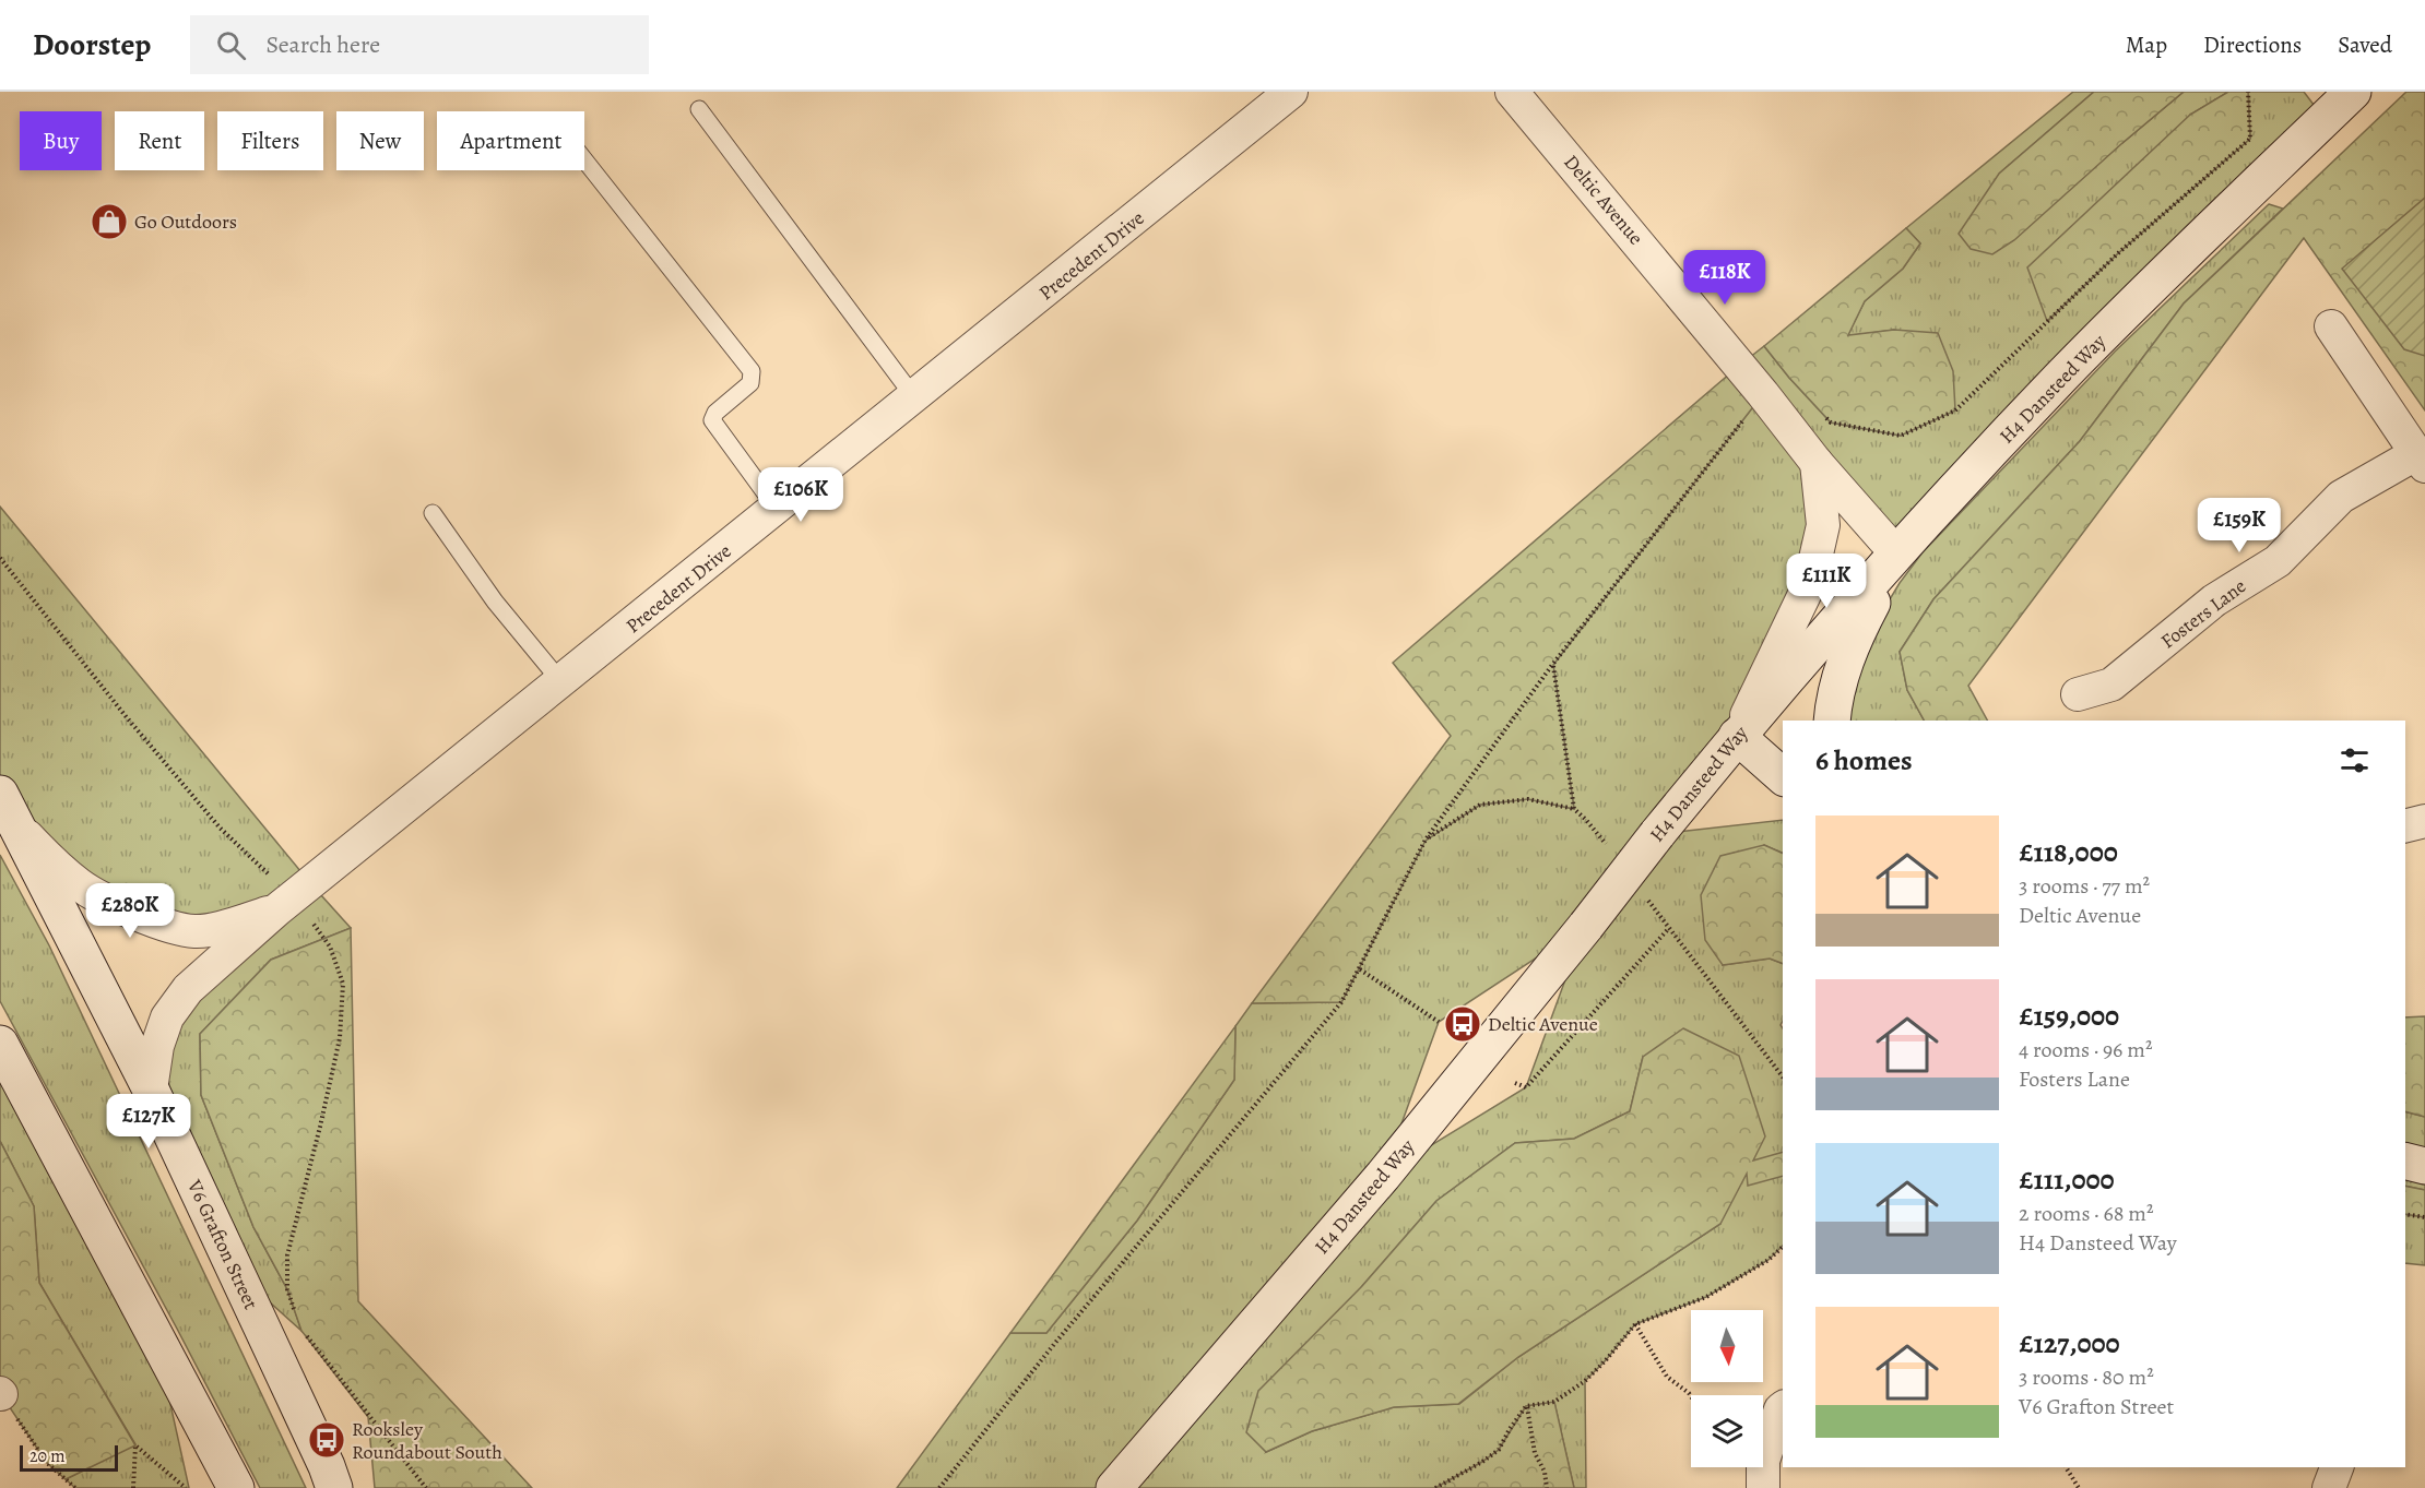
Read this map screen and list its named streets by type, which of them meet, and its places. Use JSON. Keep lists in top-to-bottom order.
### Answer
{
  "streets": {
    "street": [
      "Deltic Avenue",
      "Precedent Drive",
      "H4 Dansteed Way",
      "Fosters Lane",
      "V6 Grafton Street"
    ]
  },
  "crossings": [
    ["Deltic Avenue", "H4 Dansteed Way"],
    ["Precedent Drive", "V6 Grafton Street"]
  ],
  "places": {
    "shop": ["Go Outdoors"],
    "bus stop": ["Deltic Avenue", "Rooksley Roundabout South"]
  },
  "scale_bar": "20 m",
  "north": "bottom",
  "page": {
    "header": "Doorstep",
    "search": "Search here",
    "nav": ["Map", "Directions", "Saved"],
    "chip": [
      "Buy",
      "Rent",
      "Filters",
      "New",
      "Apartment"
    ],
    "price": [
      "£118K",
      "£106K",
      "£159K",
      "£111K",
      "£280K",
      "£127K"
    ],
    "heading": "6 homes",
    "list": [
      {
        "name": "£118,000",
        "note": "3 rooms · 77 m² · Deltic Avenue"
      },
      {
        "name": "£159,000",
        "note": "4 rooms · 96 m² · Fosters Lane"
      },
      {
        "name": "£111,000",
        "note": "2 rooms · 68 m² · H4 Dansteed Way"
      },
      {
        "name": "£127,000",
        "note": "3 rooms · 80 m² · V6 Grafton Street"
      }
    ],
    "scale": "20 m"
  }
}
